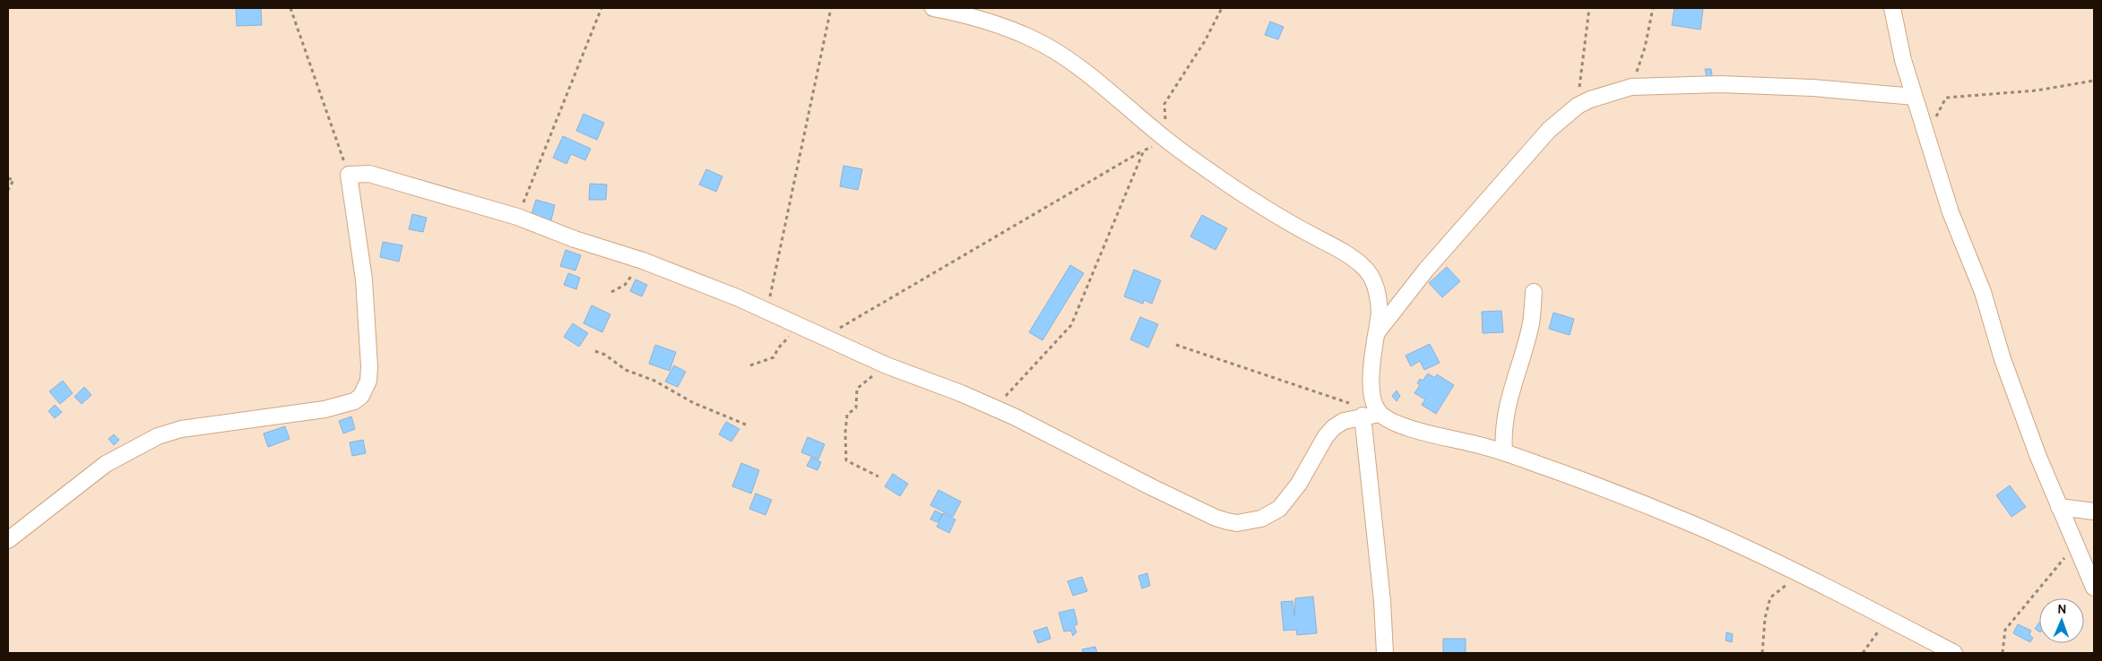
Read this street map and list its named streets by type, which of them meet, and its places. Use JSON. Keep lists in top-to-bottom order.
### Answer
{
  "north": "top"
}
